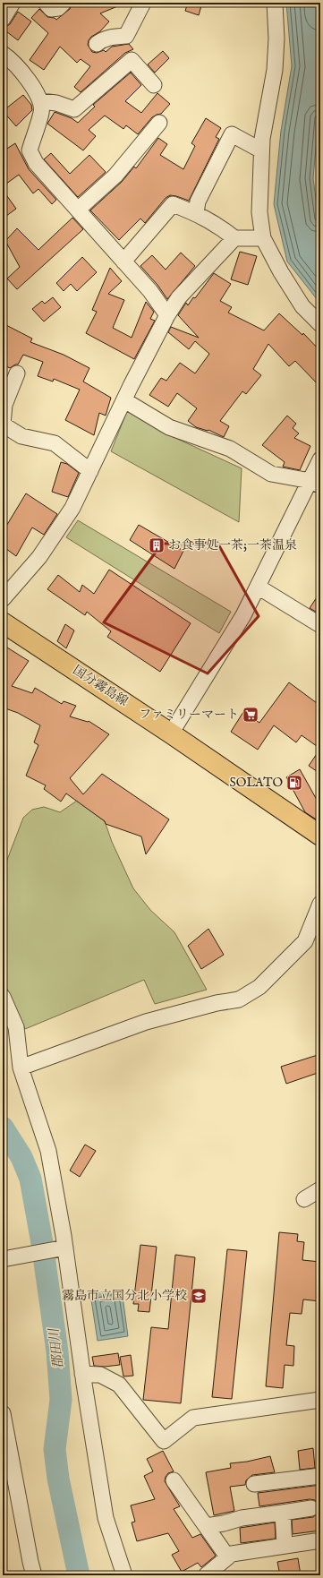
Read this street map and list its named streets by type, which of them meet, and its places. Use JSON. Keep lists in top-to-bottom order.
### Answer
{
  "streets": {
    "main road": ["国分霧島線"]
  },
  "water": ["郡田川"],
  "places": {
    "building": ["お食事処一茶;一茶温泉"],
    "supermarket": ["ファミリーマート"],
    "fuel station": ["SOLATO"],
    "school or university": ["霧島市立国分北小学校"]
  }
}
